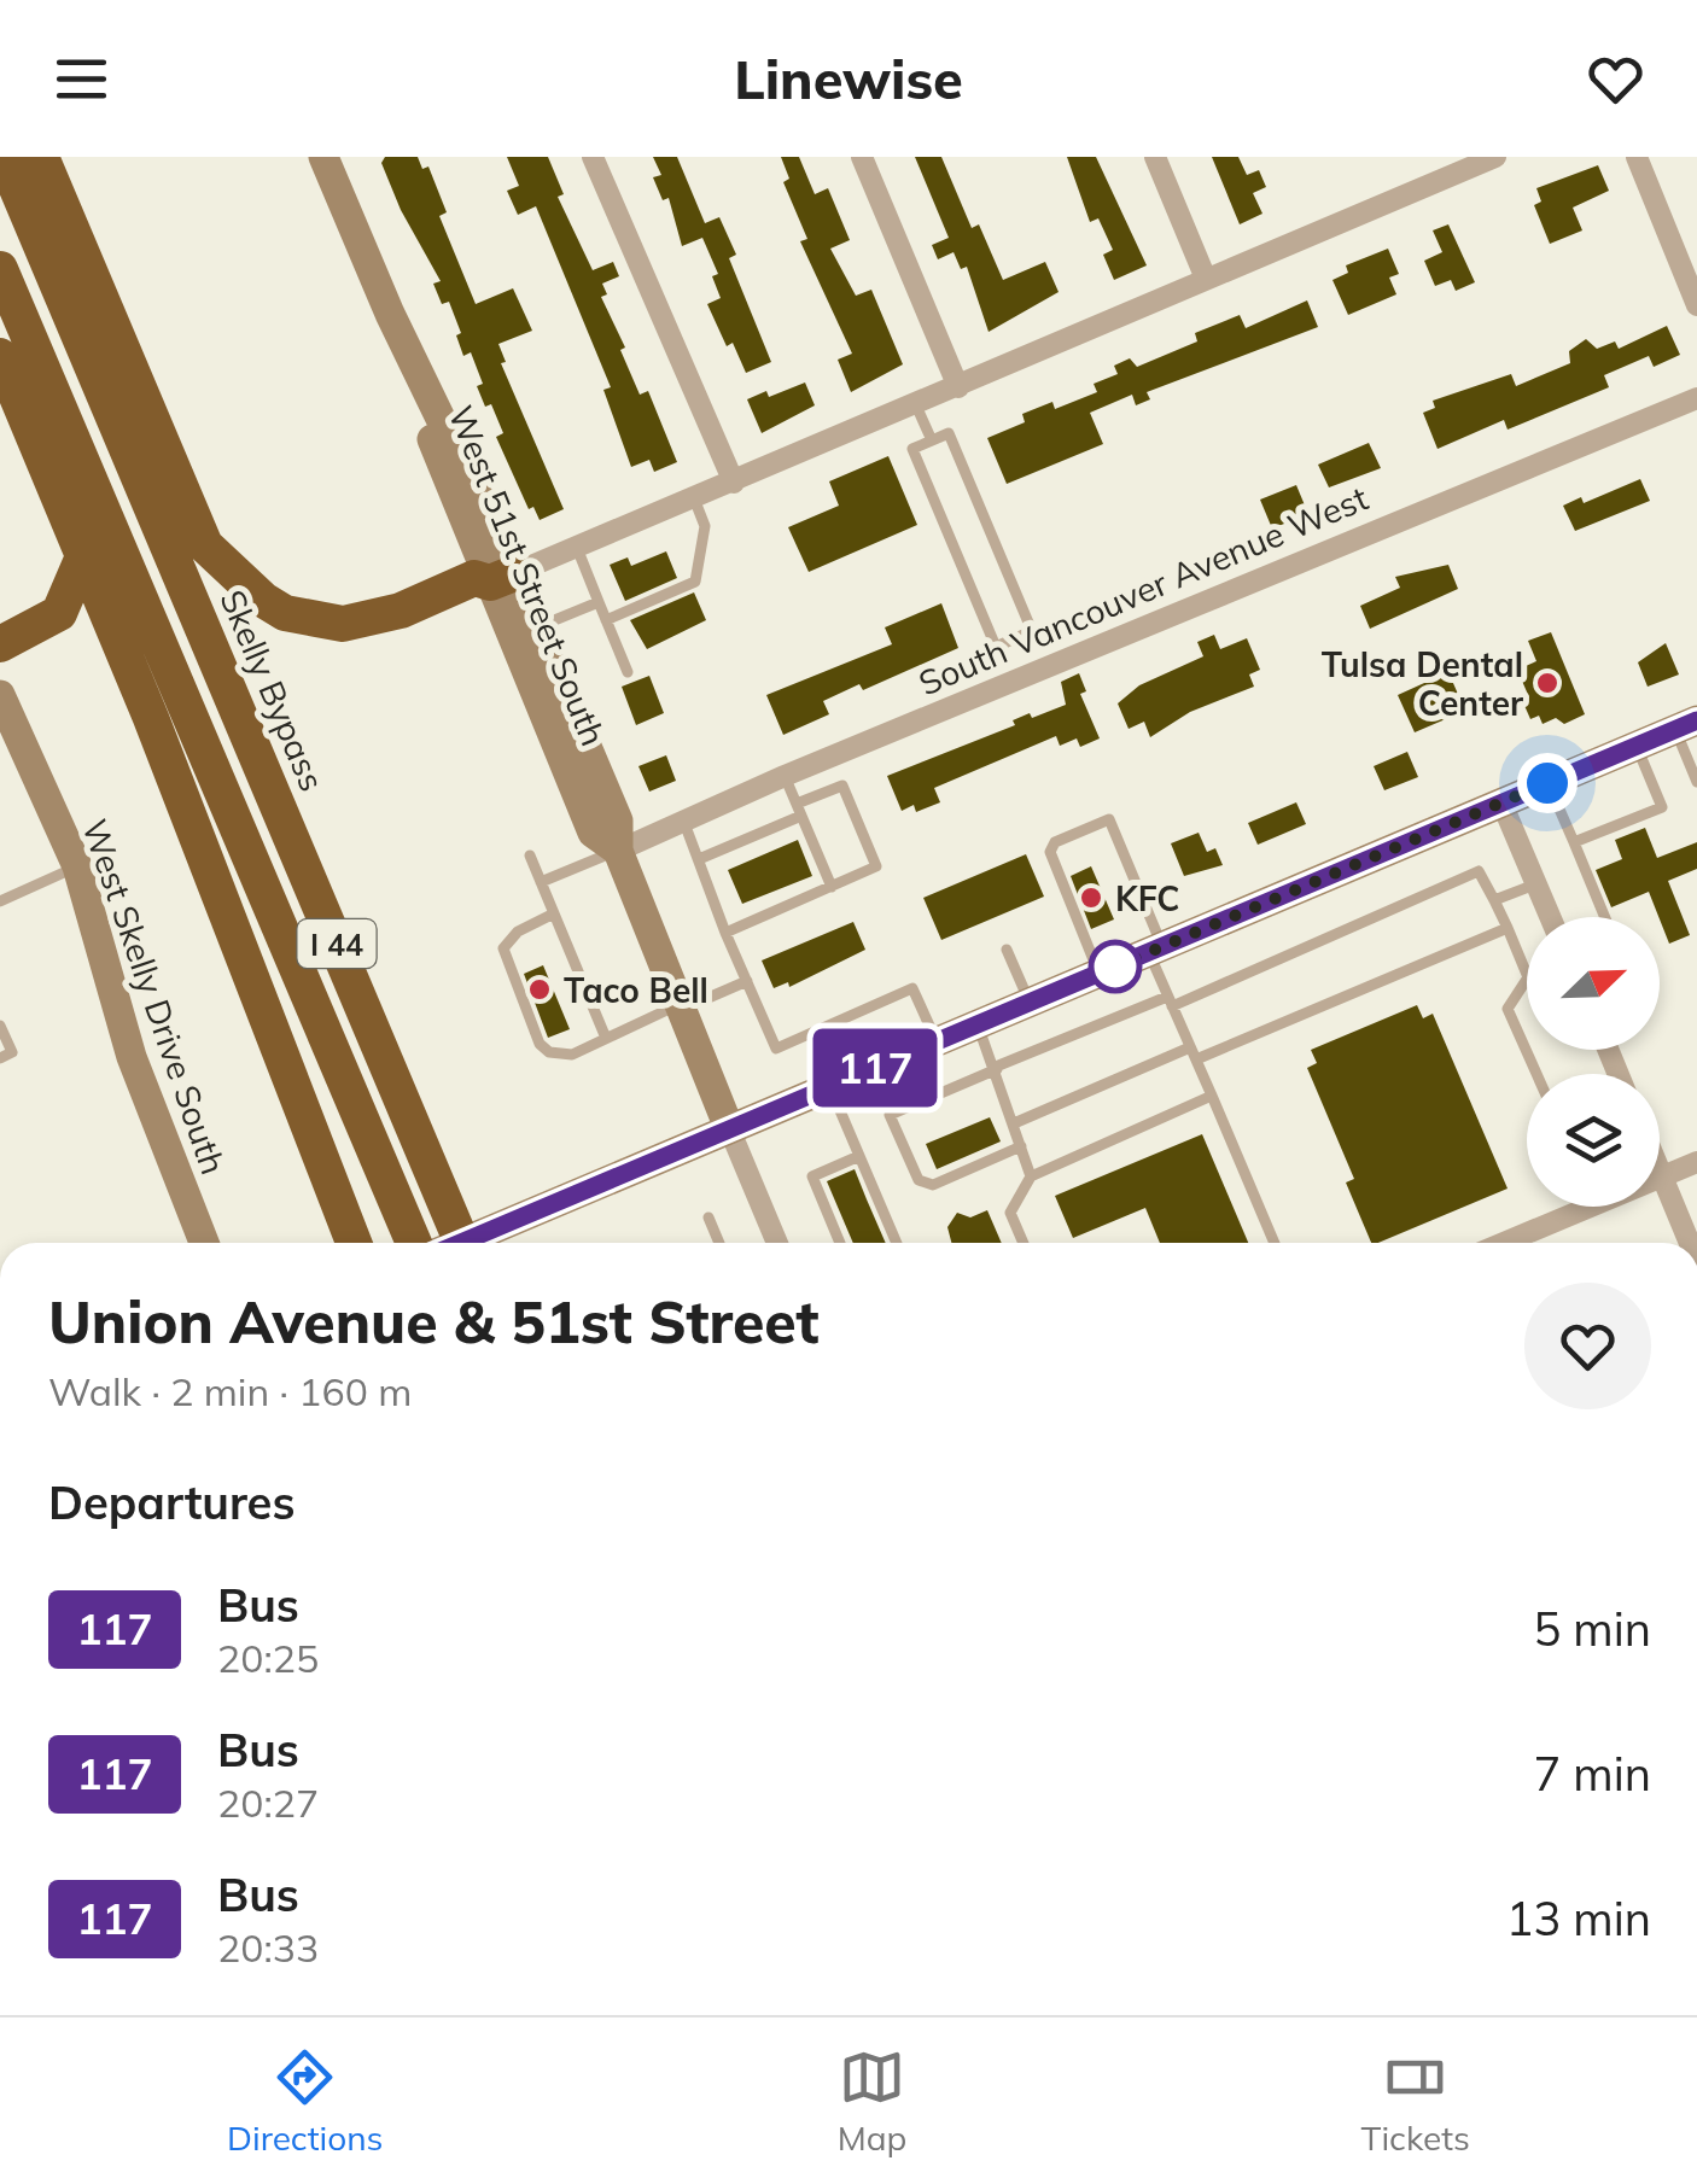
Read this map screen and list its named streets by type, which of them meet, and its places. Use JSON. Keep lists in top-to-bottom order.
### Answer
{
  "streets": {
    "highway": ["Skelly Bypass", "I 44"],
    "street": ["West 51st Street South", "South Vancouver Avenue West", "West Skelly Drive South"]
  },
  "crossings": [
    ["West 51st Street South", "South Vancouver Avenue West"]
  ],
  "places": ["Tulsa Dental Center", "KFC", "Taco Bell"],
  "lines": ["bus line 117"],
  "north": "top right",
  "page": {
    "header": "Linewise",
    "on_map": "117",
    "heading": [
      ["Union Avenue & 51st Street", "Walk · 2 min · 160 m"],
      "Departures"
    ],
    "list": [
      {
        "mark": "117",
        "name": "Bus",
        "note": "20:25",
        "value": "5 min"
      },
      {
        "mark": "117",
        "name": "Bus",
        "note": "20:27",
        "value": "7 min"
      },
      {
        "mark": "117",
        "name": "Bus",
        "note": "20:33",
        "value": "13 min"
      }
    ],
    "tabs": ["Directions", "Map", "Tickets"]
  }
}
